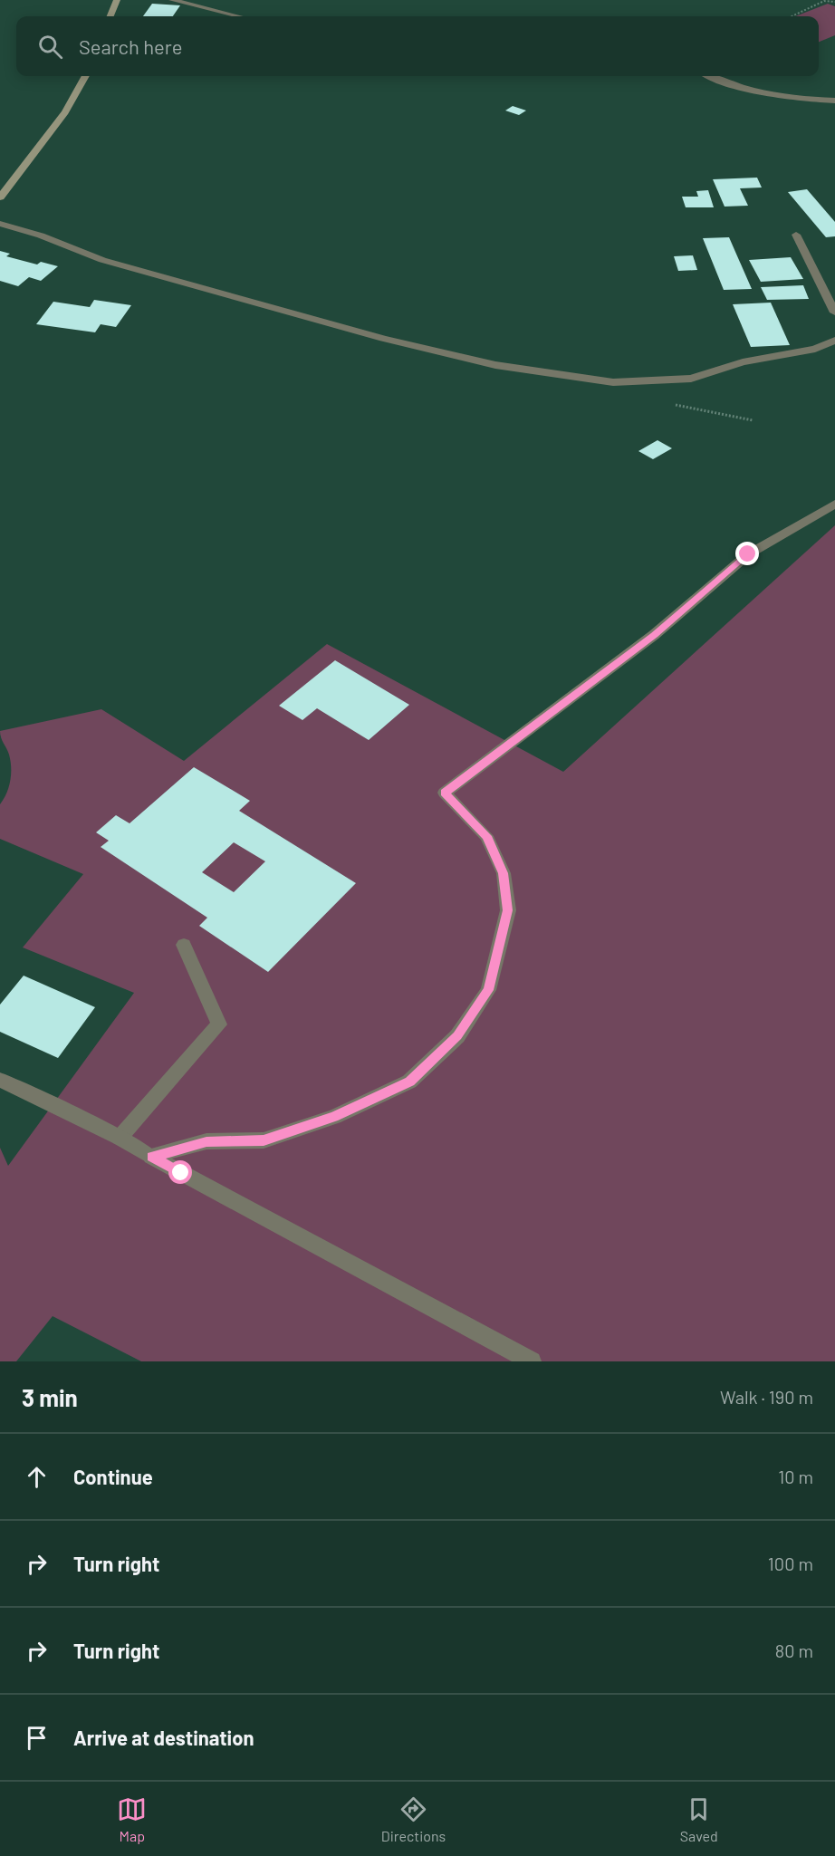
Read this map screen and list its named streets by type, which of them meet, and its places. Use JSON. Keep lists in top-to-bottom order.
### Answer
{
  "page": {
    "search": "Search here",
    "heading": ["3 min", "Walk · 190 m"],
    "list": [
      ["Continue", "10 m"],
      ["Turn right", "100 m"],
      ["Turn right", "80 m"],
      "Arrive at destination"
    ],
    "nav": ["Map", "Directions", "Saved"]
  }
}
